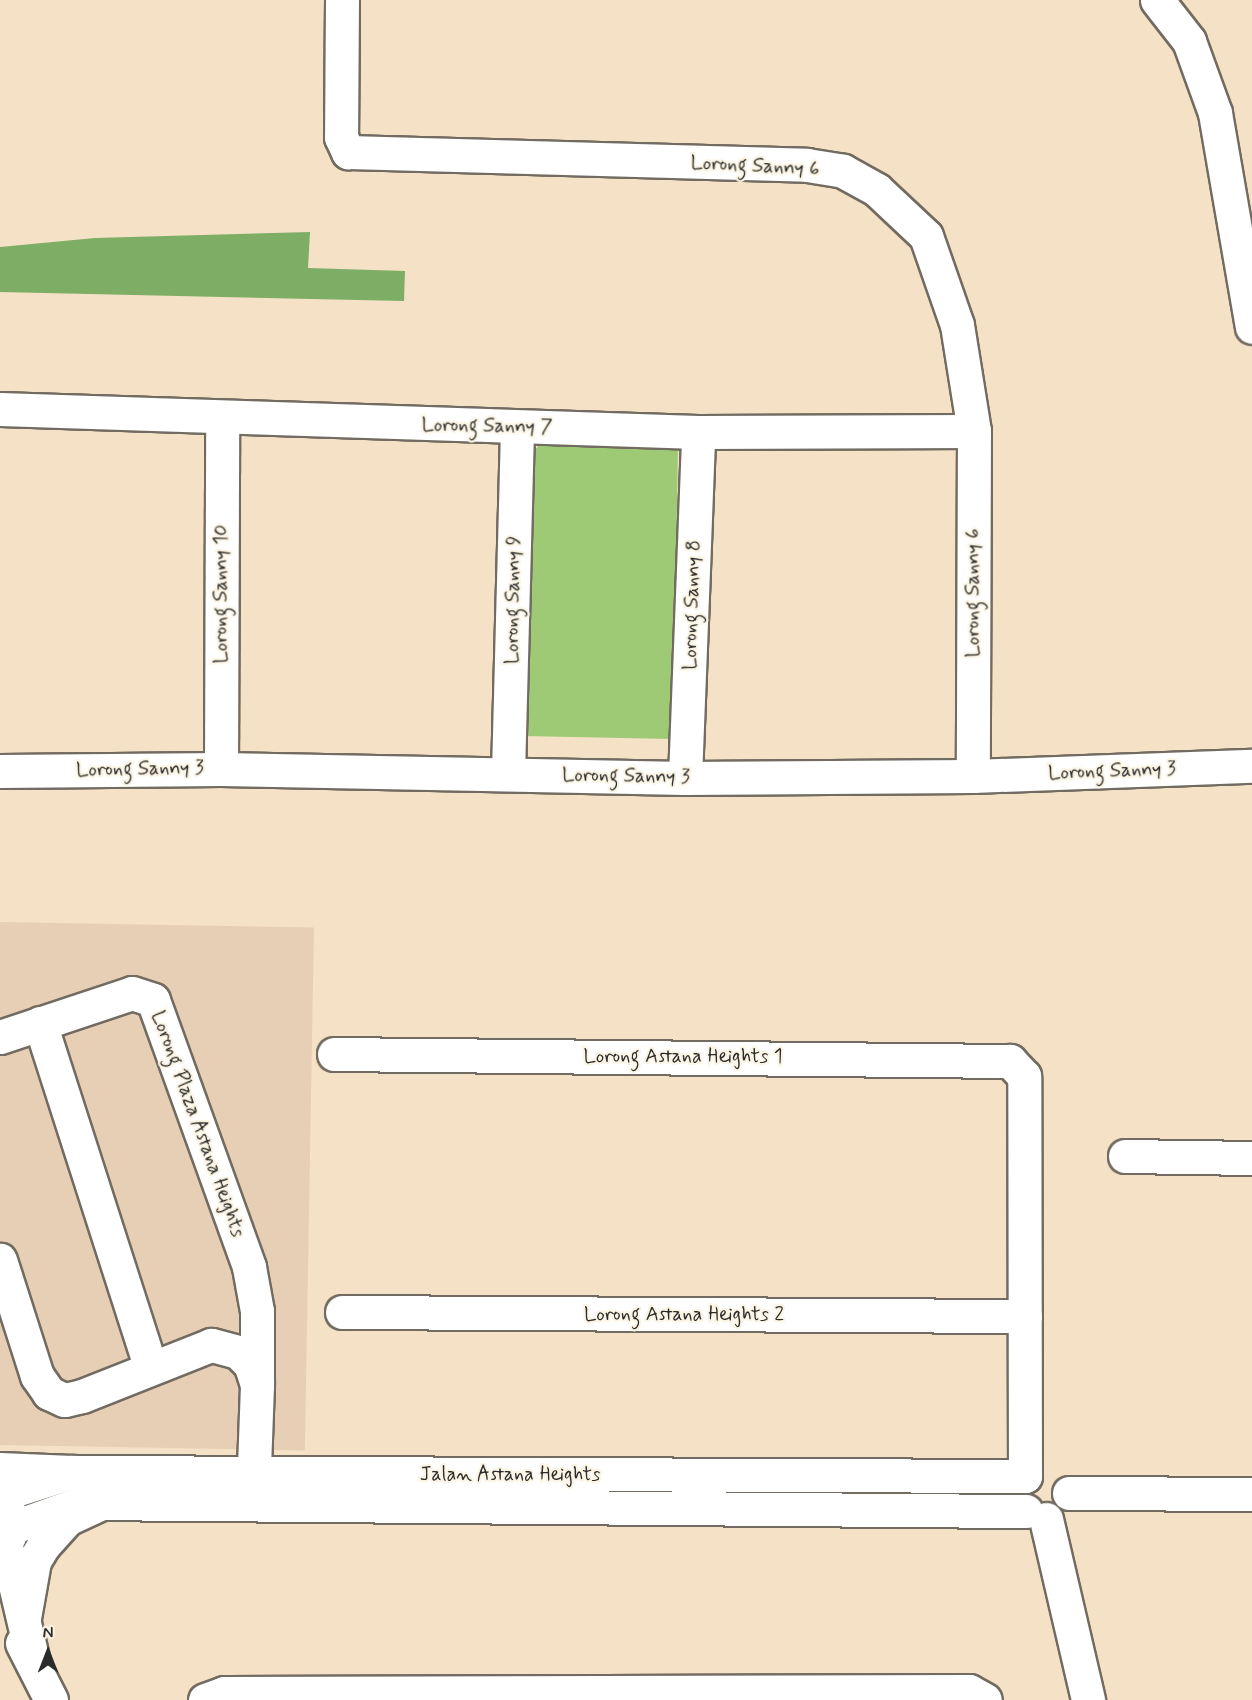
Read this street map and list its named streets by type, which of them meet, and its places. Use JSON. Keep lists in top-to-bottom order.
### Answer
{
  "streets": {
    "street": [
      "Lorong Sanny 6",
      "Lorong Sanny 7",
      "Lorong Sanny 10",
      "Lorong Sanny 9",
      "Lorong Sanny 8",
      "Lorong Sanny 3",
      "Lorong Astana Heights 1",
      "Lorong Plaza Astana Heights",
      "Lorong Astana Heights 2",
      "Jalan Astana Heights"
    ]
  },
  "crossings": [
    ["Lorong Sanny 6", "Lorong Sanny 7"],
    ["Lorong Sanny 6", "Lorong Sanny 3"],
    ["Lorong Sanny 7", "Lorong Sanny 10"],
    ["Lorong Sanny 7", "Lorong Sanny 9"],
    ["Lorong Sanny 7", "Lorong Sanny 8"],
    ["Lorong Sanny 10", "Lorong Sanny 3"],
    ["Lorong Sanny 9", "Lorong Sanny 3"],
    ["Lorong Sanny 8", "Lorong Sanny 3"],
    ["Lorong Astana Heights 1", "Lorong Astana Heights 2"],
    ["Lorong Plaza Astana Heights", "Jalan Astana Heights"]
  ],
  "north": "top"
}
